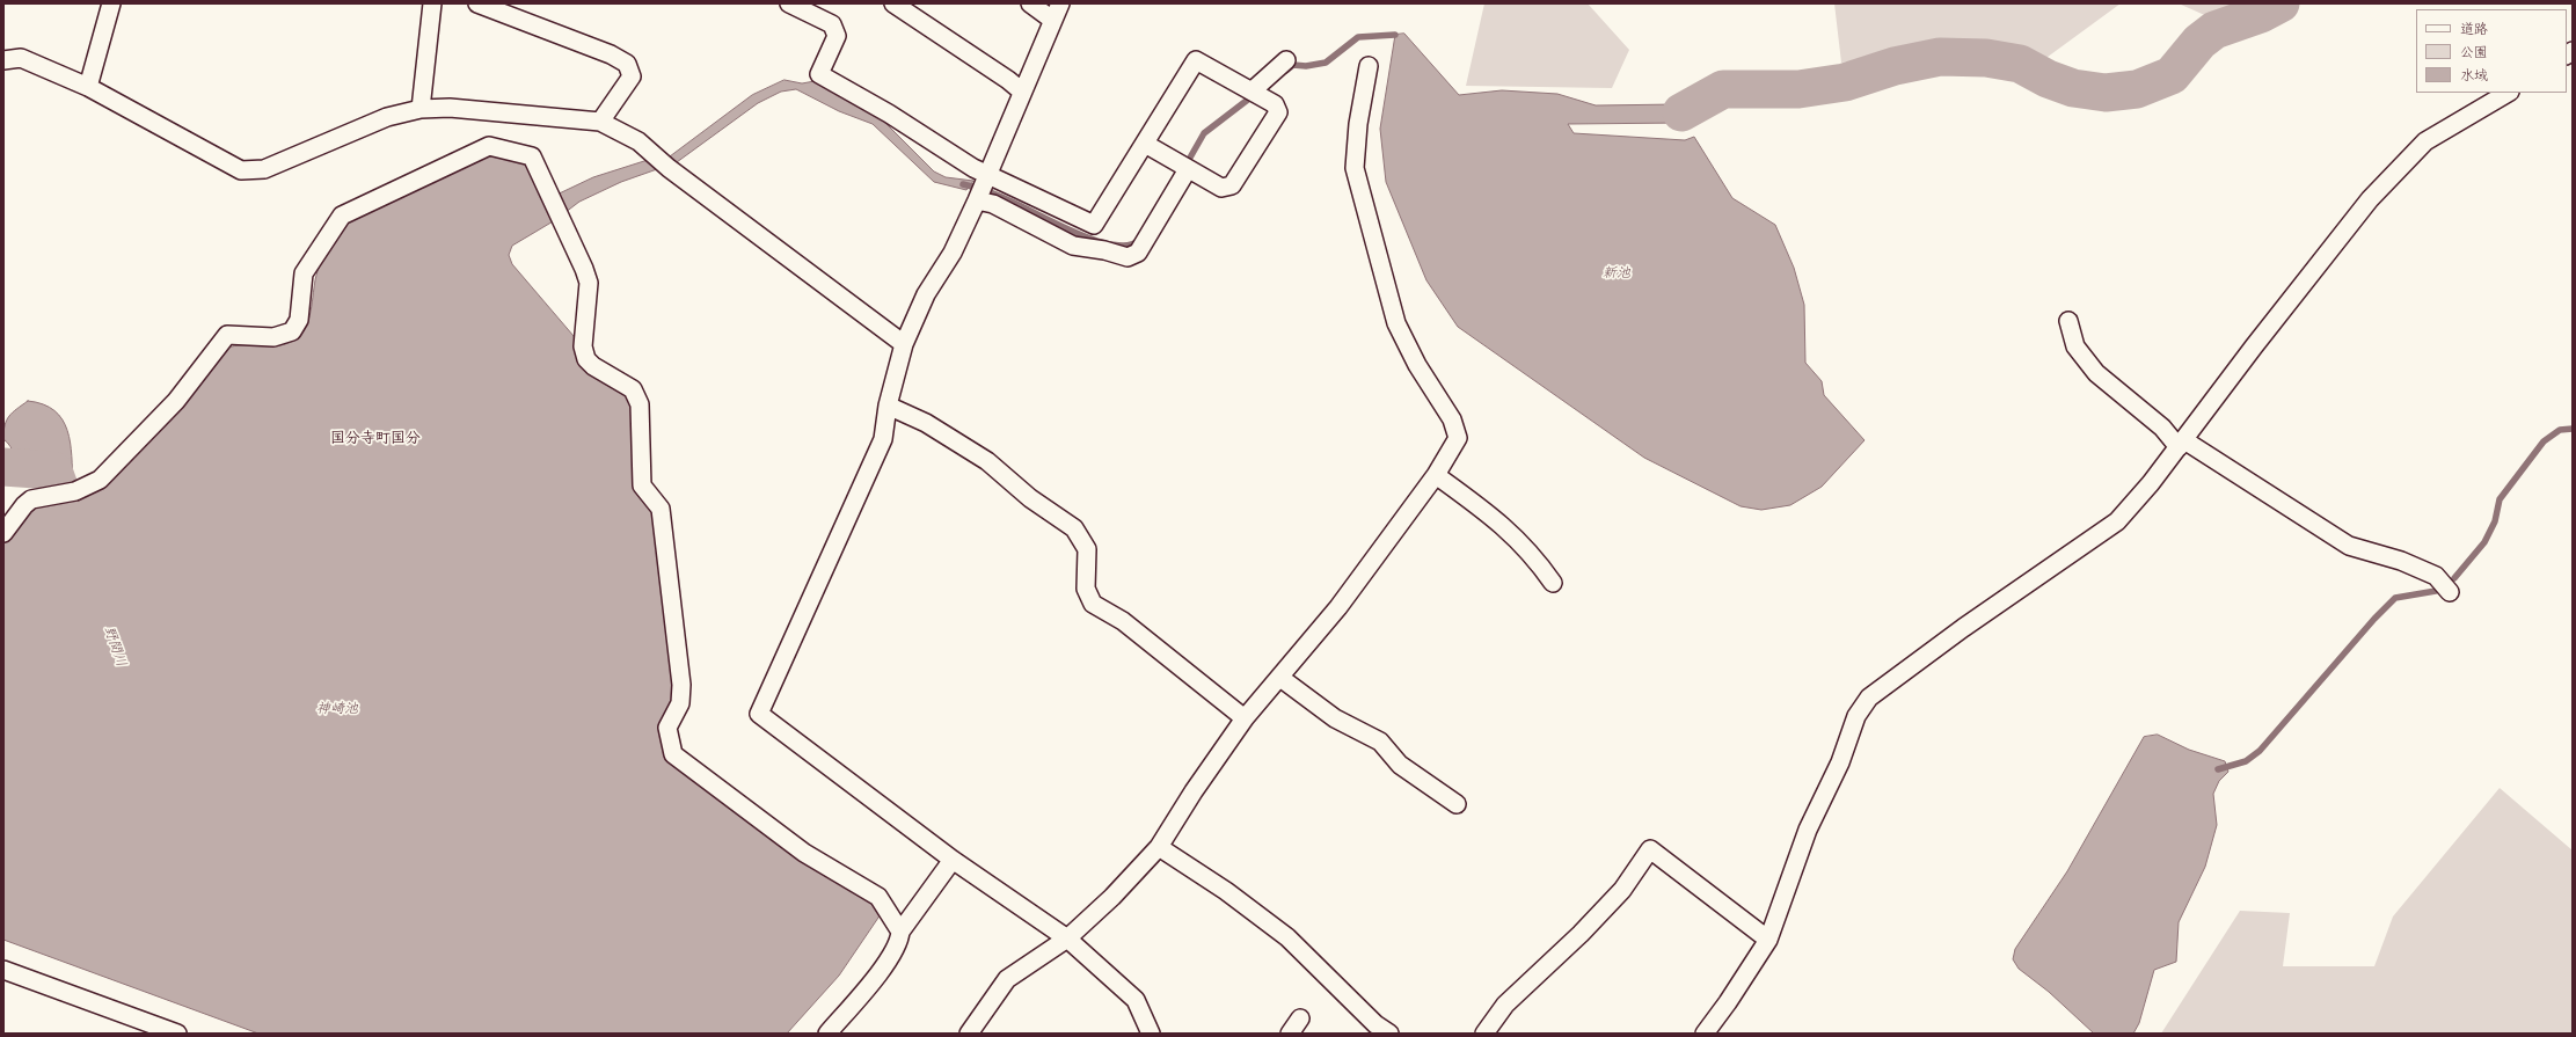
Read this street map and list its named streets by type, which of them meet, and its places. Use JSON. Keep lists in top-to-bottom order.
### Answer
{
  "districts": ["国分寺町国分"],
  "water": ["新池", "野間川", "神崎池"],
  "legend": ["道路", "公園", "水域"]
}
